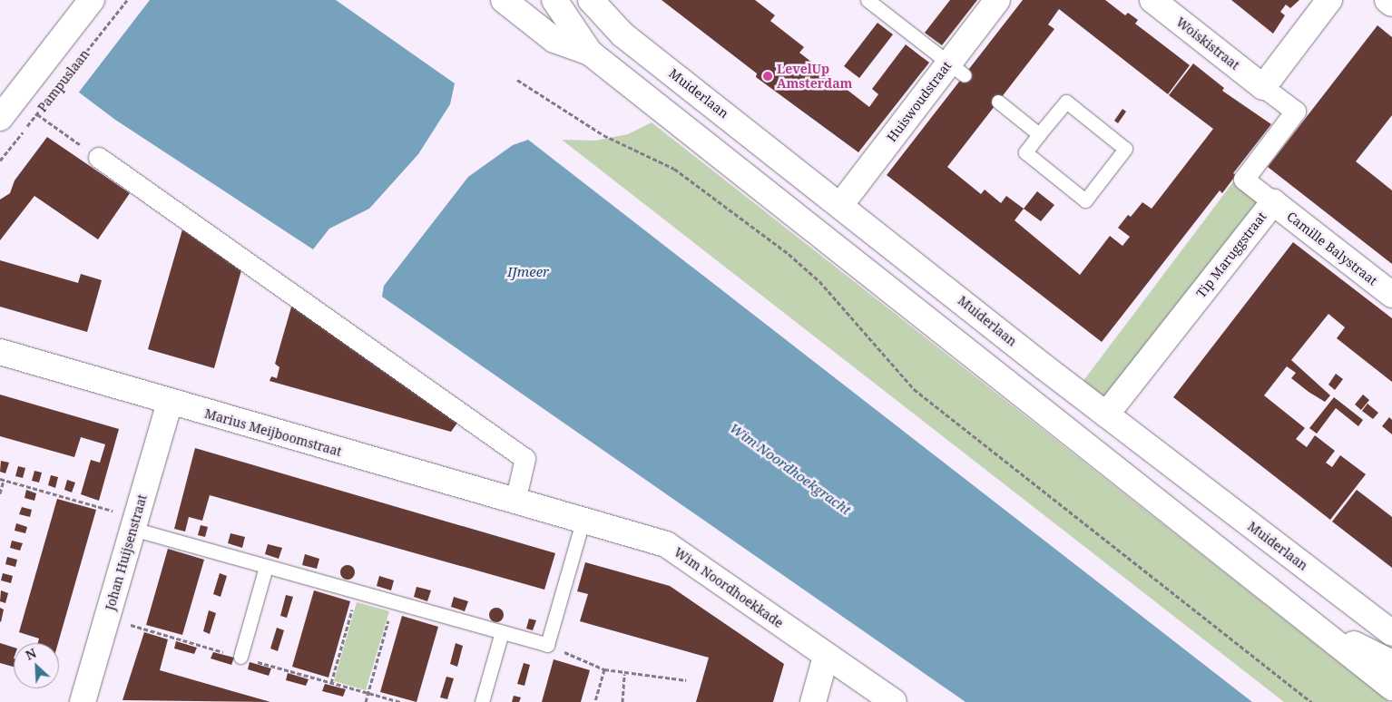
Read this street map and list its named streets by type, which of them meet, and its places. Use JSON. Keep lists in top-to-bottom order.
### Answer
{
  "streets": {
    "street": [
      "Woiskistraat",
      "Muiderlaan",
      "Huiswoudstraat",
      "Camille Balystraat",
      "Tip Maruggstraat",
      "Marius Meijboomstraat",
      "Johan Huijsenstraat",
      "Wim Noordhoekkade"
    ],
    "path": ["Pampuslaan"]
  },
  "crossings": [
    ["Woiskistraat", "Tip Maruggstraat"],
    ["Muiderlaan", "Huiswoudstraat"],
    ["Muiderlaan", "Tip Maruggstraat"],
    ["Camille Balystraat", "Tip Maruggstraat"],
    ["Marius Meijboomstraat", "Johan Huijsenstraat"],
    ["Marius Meijboomstraat", "Wim Noordhoekkade"]
  ],
  "water": ["IJmeer", "Wim Noordhoekgracht"],
  "places": ["LevelUp Amsterdam"],
  "north": "top left"
}
